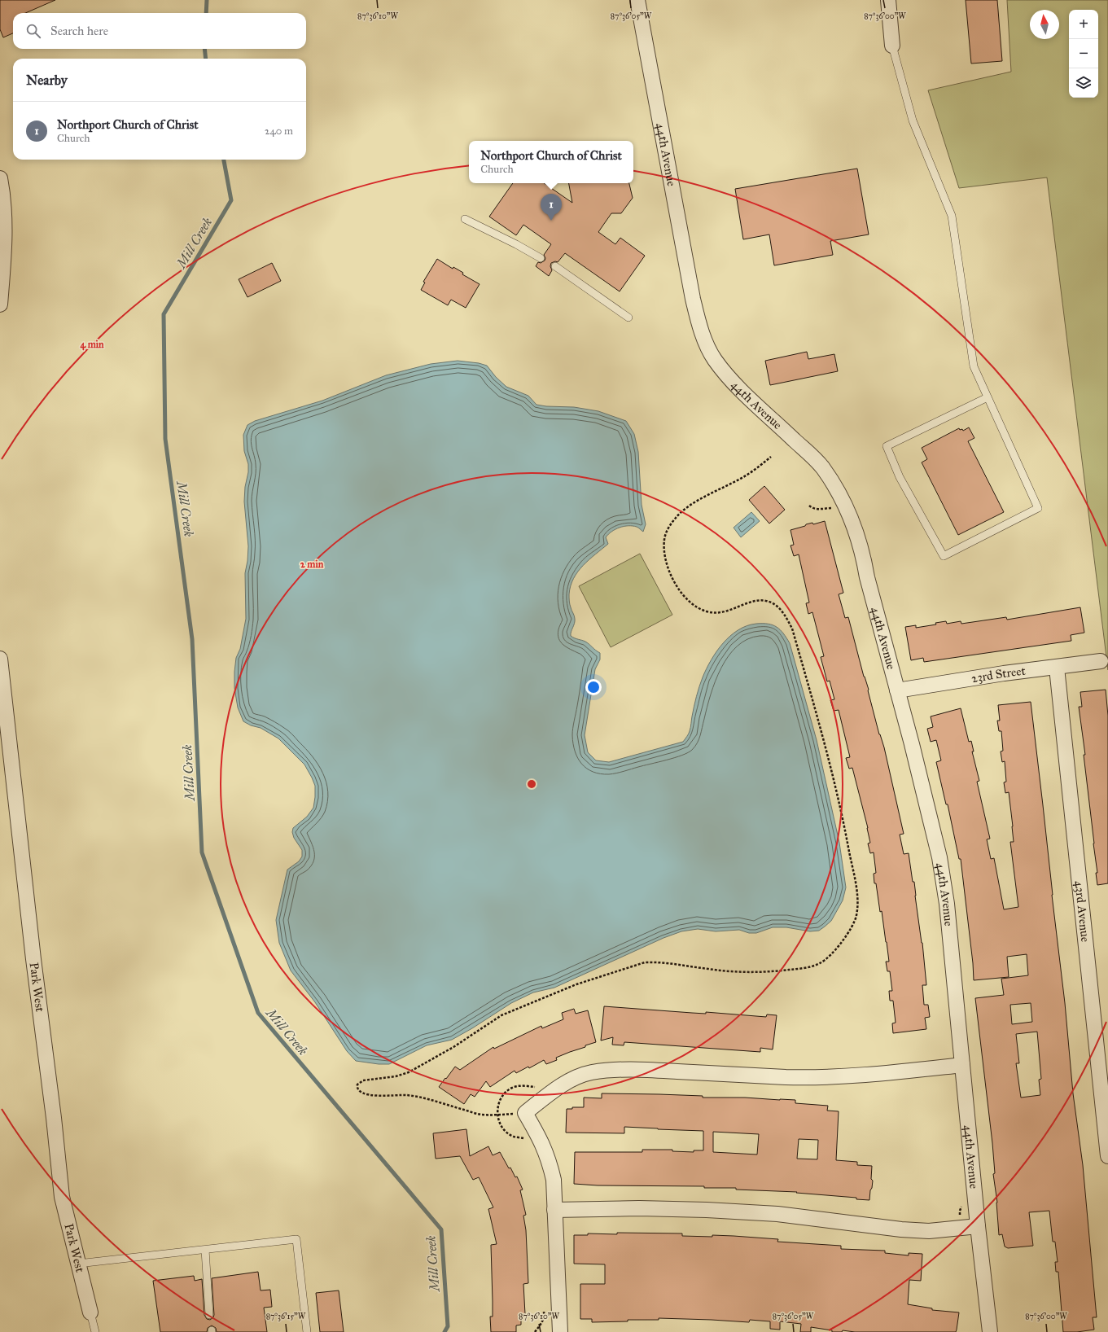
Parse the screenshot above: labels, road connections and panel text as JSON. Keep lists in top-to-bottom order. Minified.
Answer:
{"streets":{"street":["44th Avenue","23rd Street","43rd Avenue","Park West"]},"crossings":[["44th Avenue","23rd Street"],["23rd Street","43rd Avenue"]],"water":["Mill Creek"],"north":"top","page":{"map_buttons":["+","−"],"search":"Search here","heading":"Nearby","list":[{"mark":"1","name":"Northport Church of Christ","note":"Church","value":"240 m"}],"popup":["Northport Church of Christ","Church"],"pins":"1"},"coordinates":["87°36'10\"W","87°36'05\"W","87°36'00\"W","87°36'15\"W"],"rings":["4 min","2 min"]}
